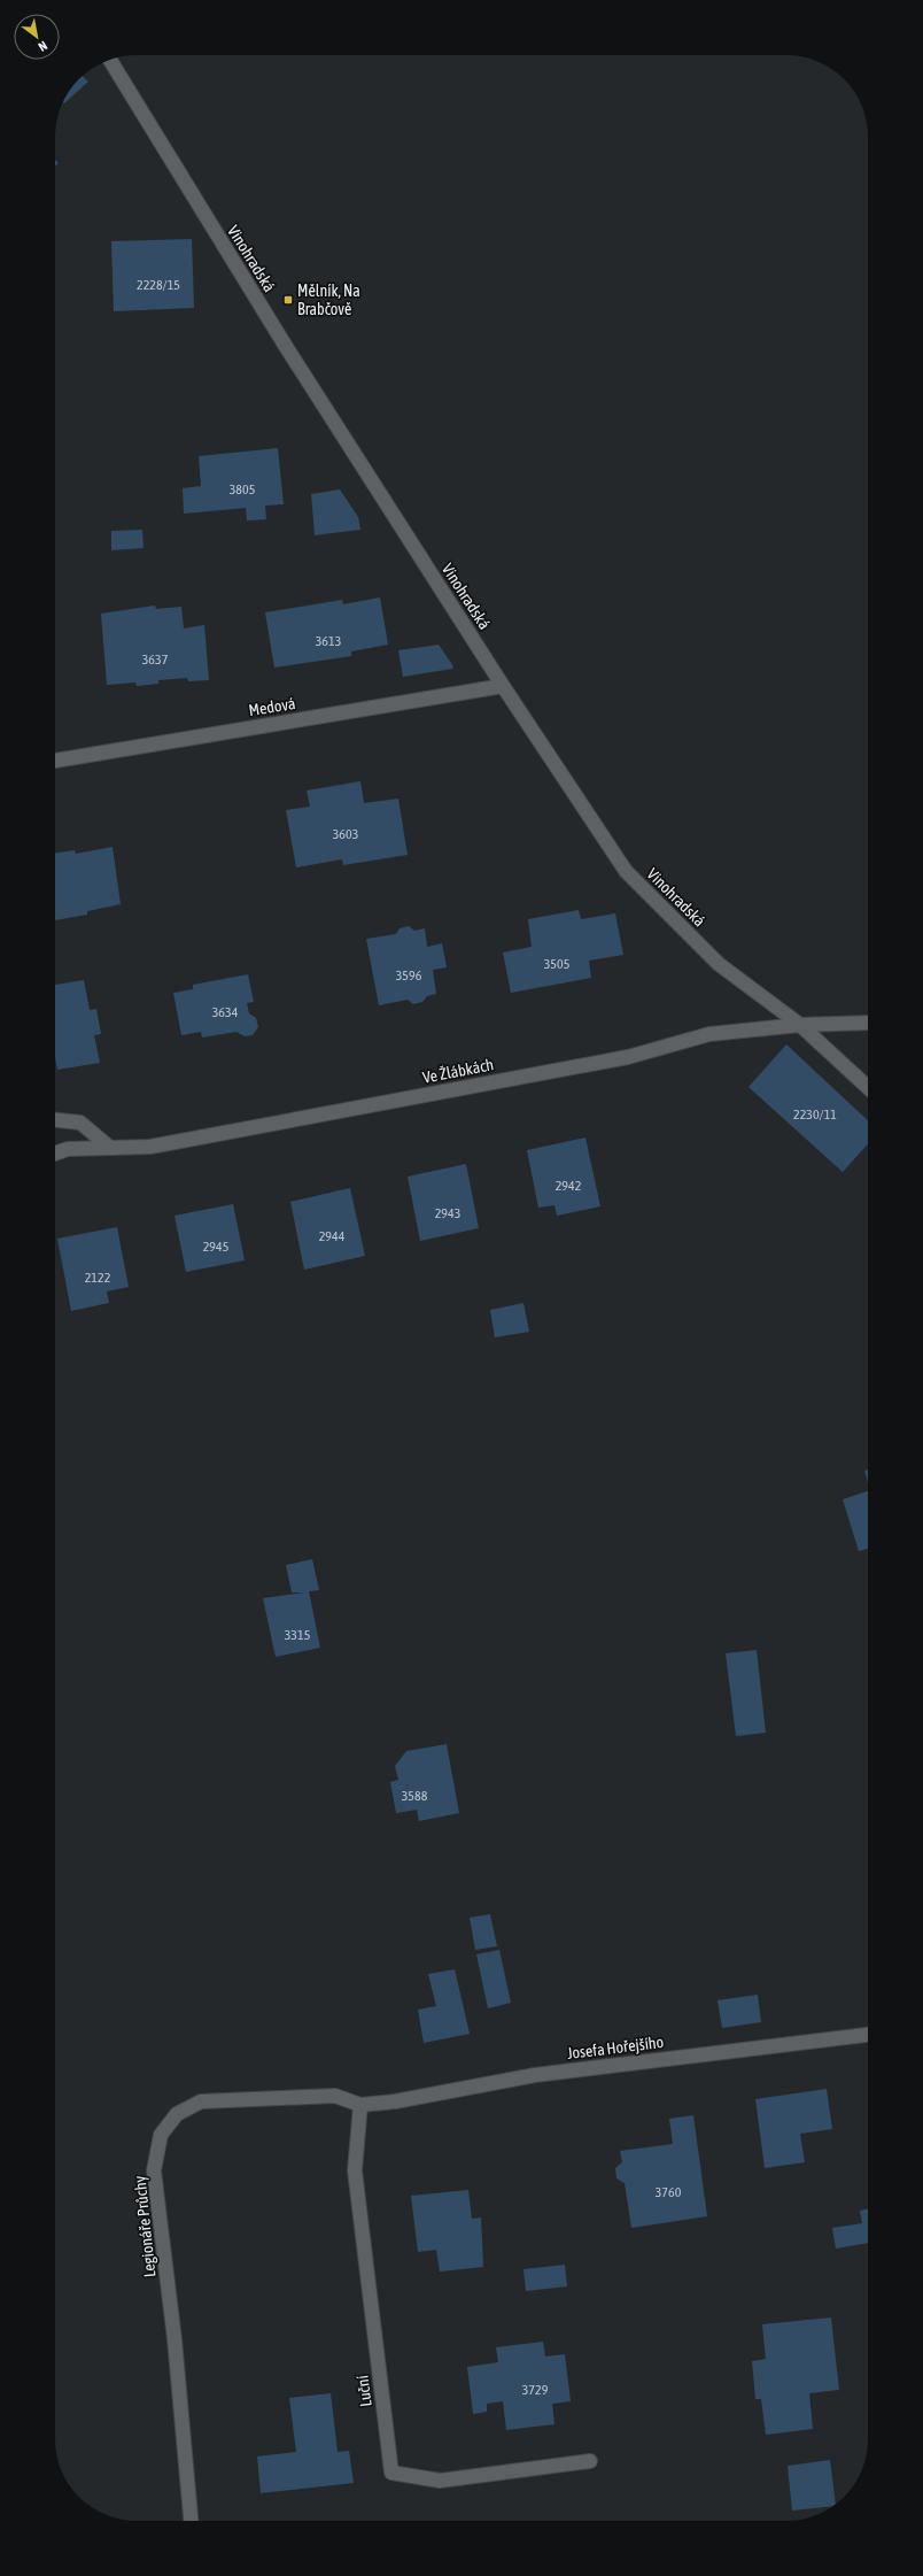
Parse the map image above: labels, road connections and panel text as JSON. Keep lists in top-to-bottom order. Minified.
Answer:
{"streets":{"street":["Vinohradská","Medová","Ve Žlábkách","Josefa Hořejšího","Legionáře Průchy","Luční"]},"crossings":[["Vinohradská","Medová"],["Vinohradská","Ve Žlábkách"],["Josefa Hořejšího","Legionáře Průchy"],["Josefa Hořejšího","Luční"],["Legionáře Průchy","Luční"]],"places":{"transit":["Mělník, Na Brabčově"]},"house_numbers":["2228/15","3805","3613","3637","3603","3505","3596","3634","2230/11","2942","2943","2944","2945","2122","3315","3588","3760","3729"],"north":"bottom right"}
